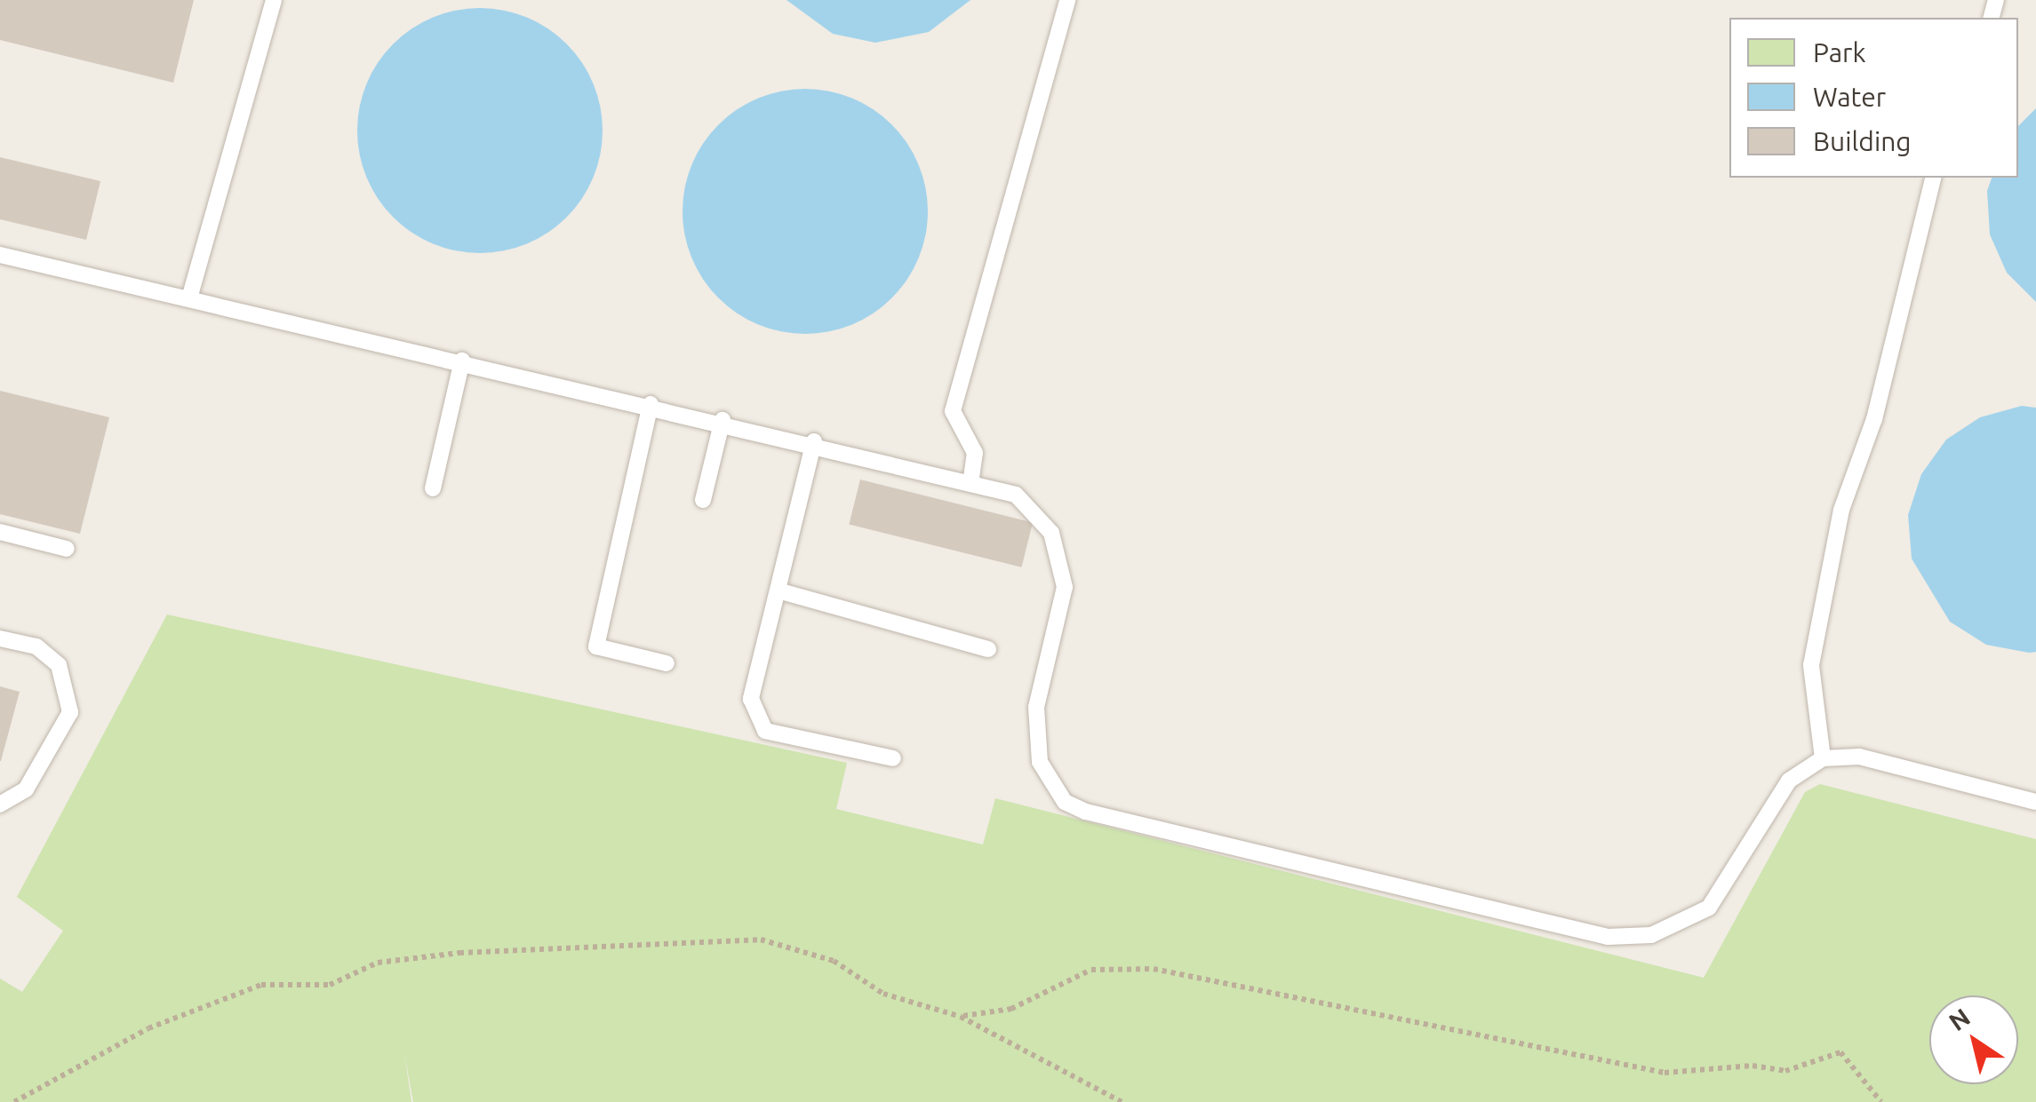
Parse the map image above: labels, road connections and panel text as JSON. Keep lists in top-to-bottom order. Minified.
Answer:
{"legend":["Park","Water","Building"],"north":"top left"}
